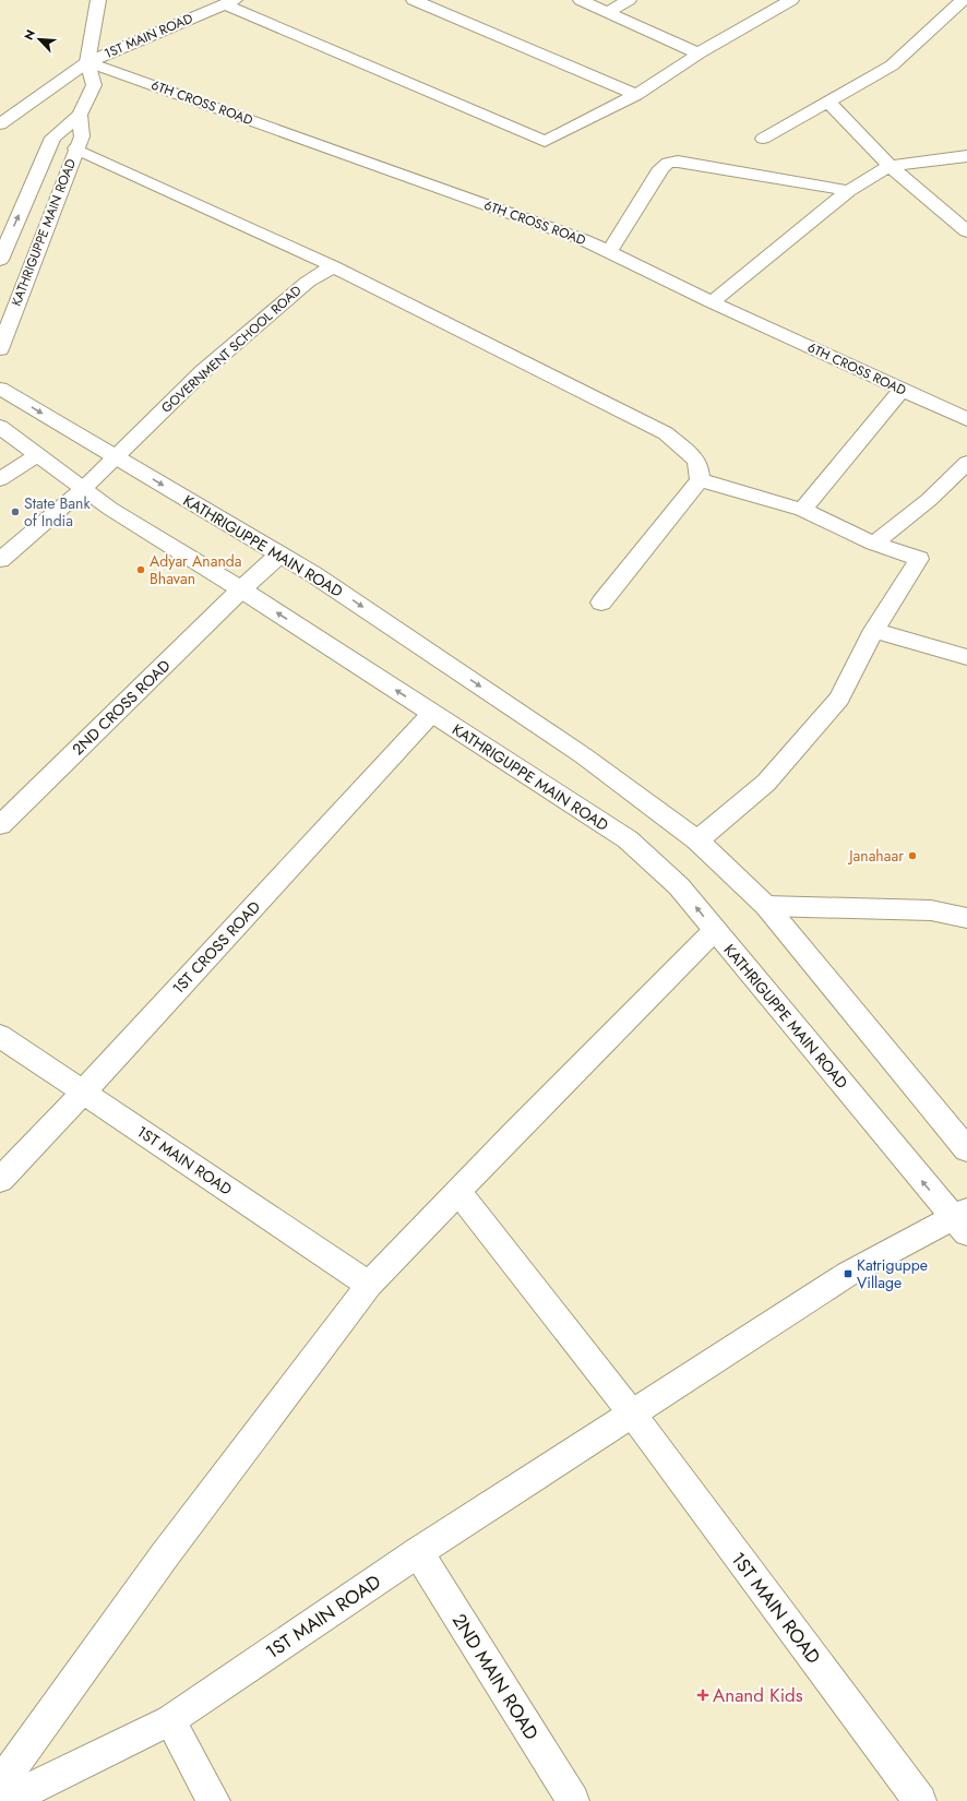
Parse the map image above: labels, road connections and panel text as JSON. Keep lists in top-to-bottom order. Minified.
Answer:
{"streets":{"street":["1ST MAIN ROAD","6TH CROSS ROAD","KATHRIGUPPE MAIN ROAD","GOVERNMENT SCHOOL ROAD","2ND CROSS ROAD","1ST CROSS ROAD","2ND MAIN ROAD"]},"crossings":[["1ST MAIN ROAD","6TH CROSS ROAD"],["1ST MAIN ROAD","KATHRIGUPPE MAIN ROAD"],["1ST MAIN ROAD","1ST CROSS ROAD"],["1ST MAIN ROAD","2ND MAIN ROAD"],["6TH CROSS ROAD","KATHRIGUPPE MAIN ROAD"],["KATHRIGUPPE MAIN ROAD","GOVERNMENT SCHOOL ROAD"],["KATHRIGUPPE MAIN ROAD","2ND CROSS ROAD"],["KATHRIGUPPE MAIN ROAD","1ST CROSS ROAD"]],"places":{"other":["State Bank of India","Adyar Ananda Bhavan","Janahaar"],"transit":["Katriguppe Village"],"health":["Anand Kids"]},"north":"top left"}
